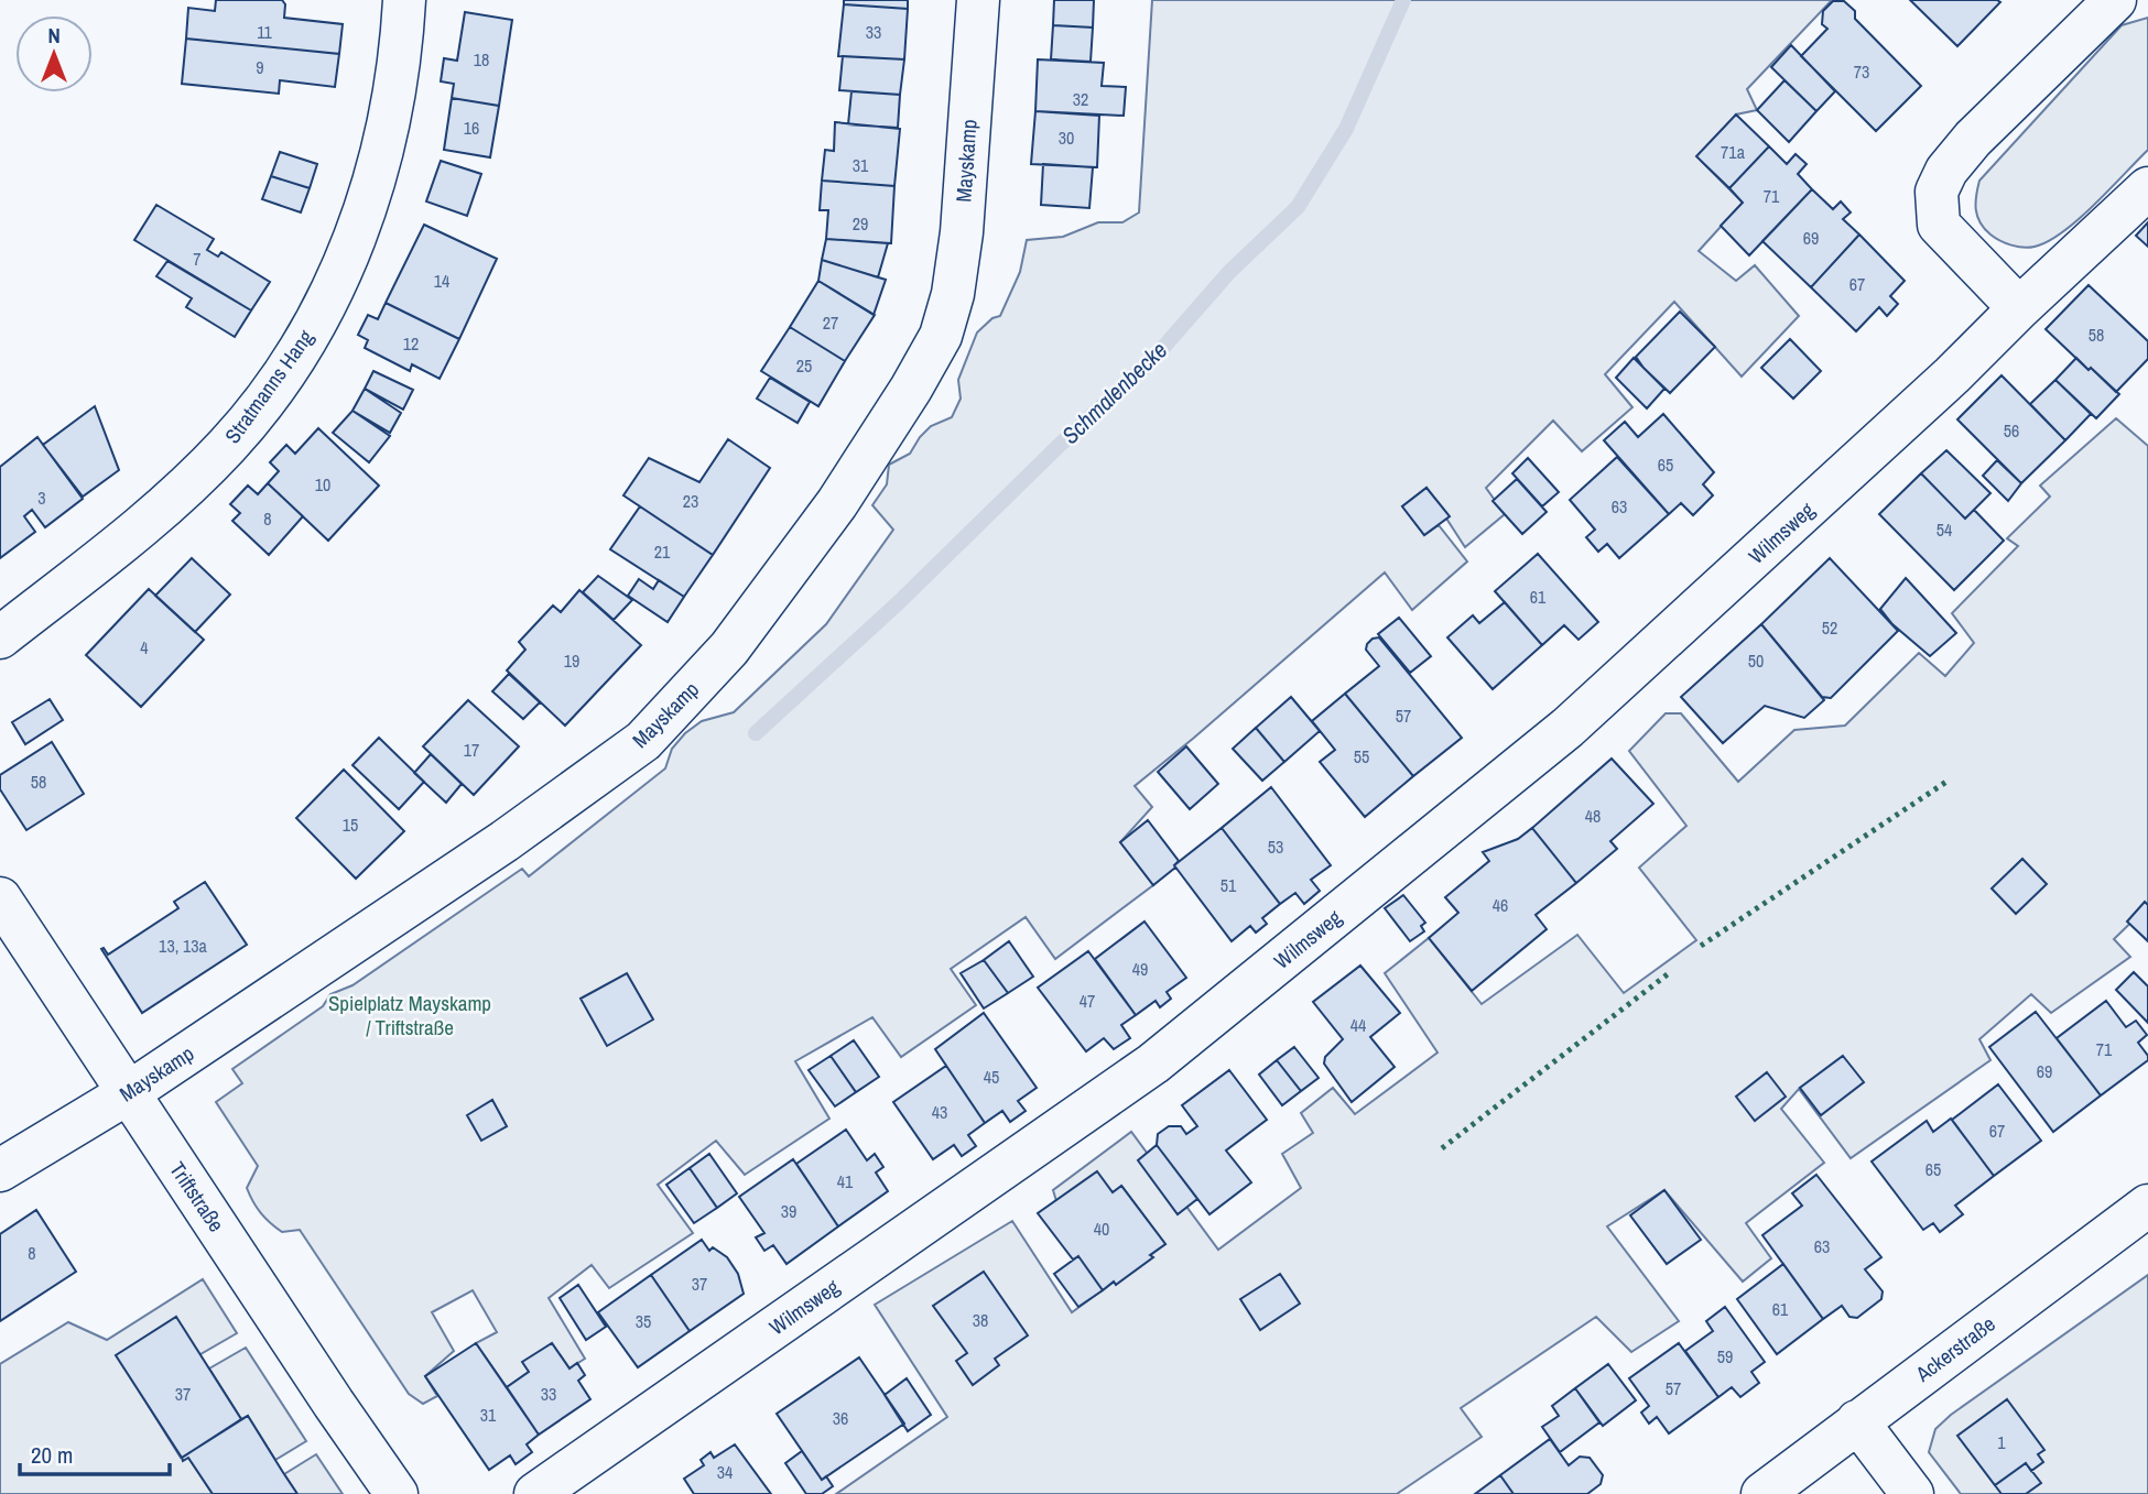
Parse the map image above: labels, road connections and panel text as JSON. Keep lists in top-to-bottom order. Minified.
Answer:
{"streets":{"street":["Mayskamp","Stratmanns Hang","Wilmsweg","Triftstraße","Ackerstraße"]},"crossings":[["Mayskamp","Triftstraße"]],"water":["Schmalenbecke"],"parks":["Spielplatz Mayskamp / Triftstraße"],"house_numbers":["11","33","18","9","73","32","16","30","71a","31","71","29","69","7","14","67","27","58","12","25","56","65","10","3","23","63","8","54","21","61","52","4","19","50","57","17","55","58","48","15","53","51","46","13, 13a","49","47","44","71","69","45","43","67","65","41","39","40","63","8","37","61","38","35","59","57","37","33","31","36","1","34"],"scale_bar":"20 m","north":"top"}
